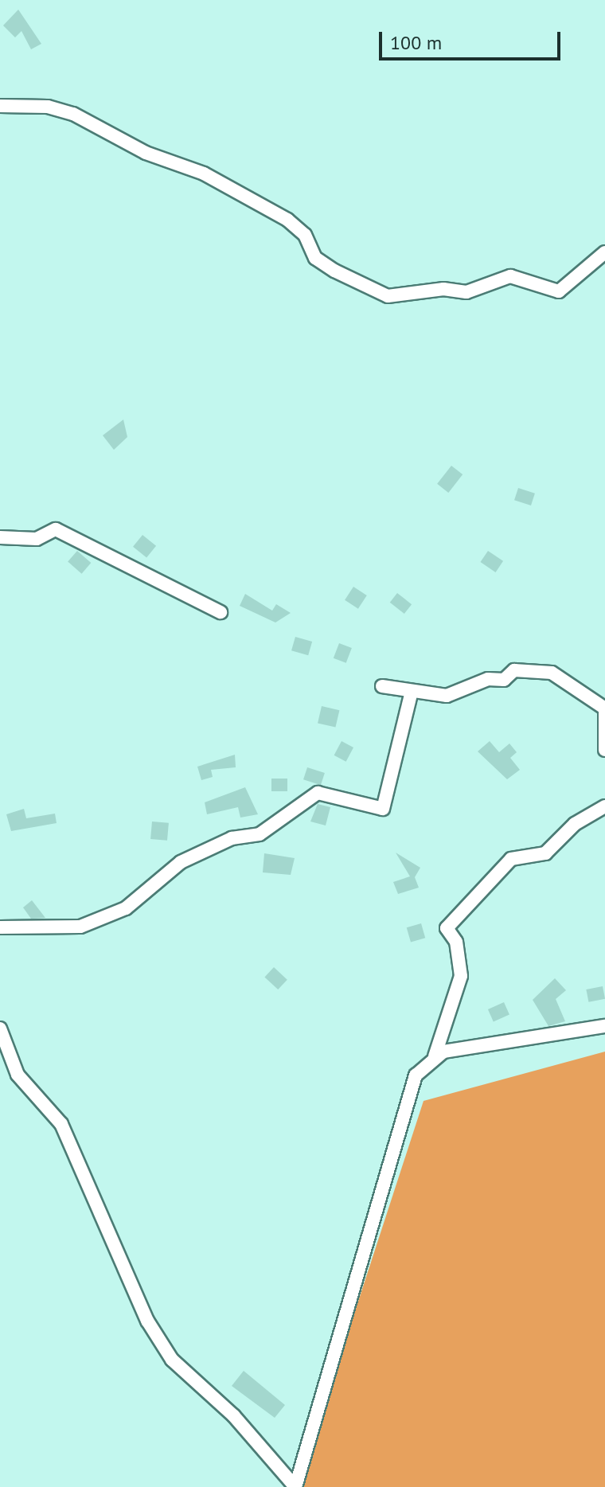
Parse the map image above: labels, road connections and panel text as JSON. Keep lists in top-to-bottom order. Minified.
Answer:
{"scale_bar":"100 m"}
